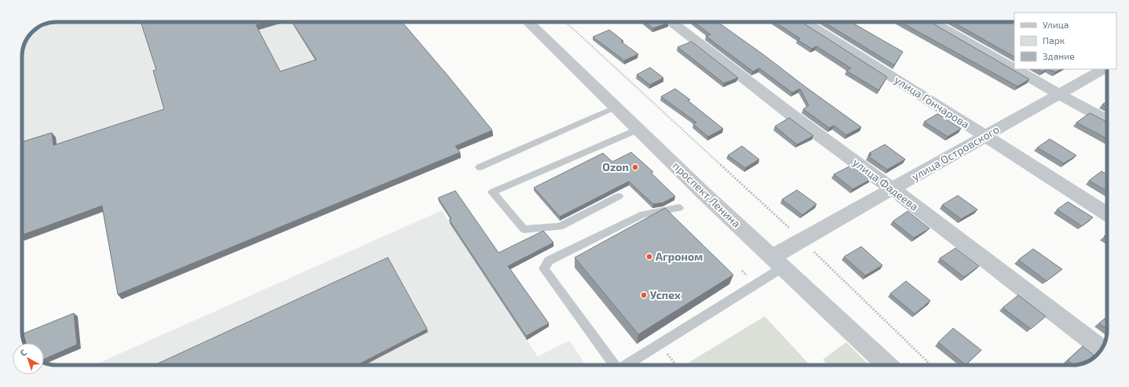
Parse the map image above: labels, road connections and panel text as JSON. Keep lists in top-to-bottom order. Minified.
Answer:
{"streets":{"street":["улица Гончарова","улица Островского","улица Фадеева","проспект Ленина"]},"crossings":[["улица Гончарова","улица Островского"],["улица Островского","улица Фадеева"],["улица Островского","проспект Ленина"]],"places":["Ozon","Агроном","Успех"],"legend":["Улица","Парк","Здание"],"north":"top left"}
